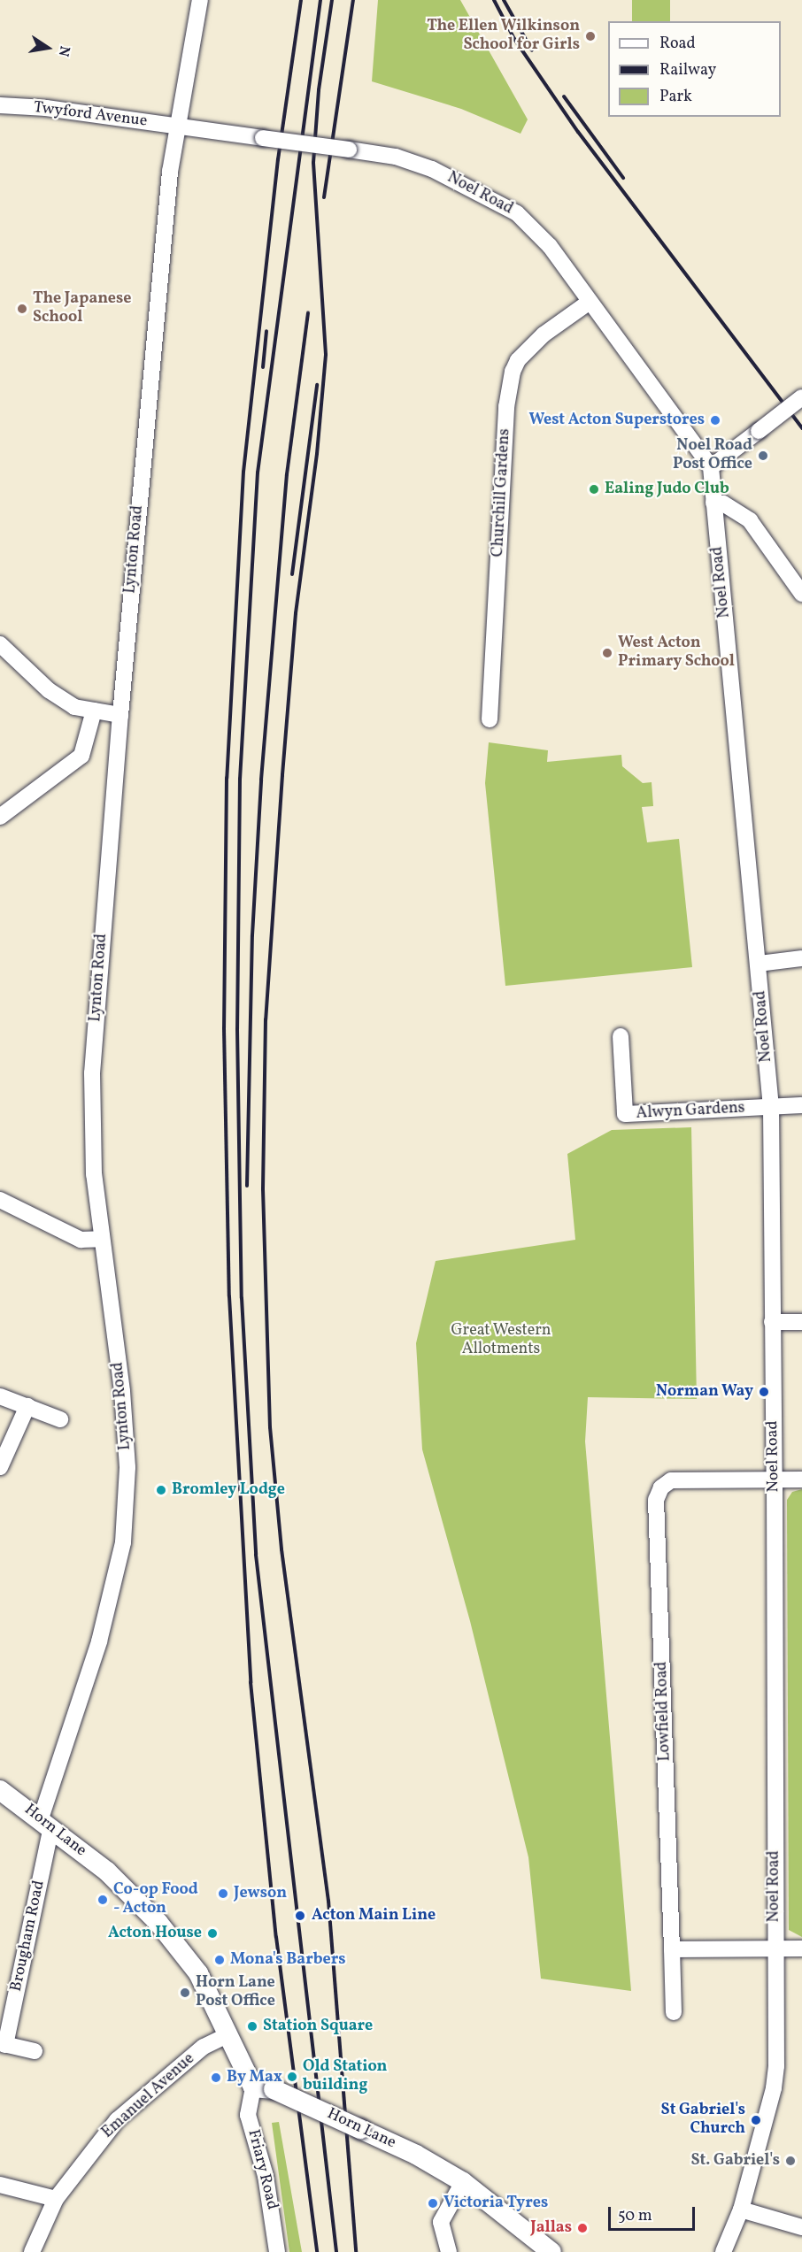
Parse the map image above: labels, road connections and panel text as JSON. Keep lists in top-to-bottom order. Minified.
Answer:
{"streets":{"main road":["Horn Lane"],"street":["Twyford Avenue","Noel Road","Churchill Gardens","Lynton Road","Alwyn Gardens","Lowfield Road","Brougham Road","Emanuel Avenue","Friary Road"]},"crossings":[["Twyford Avenue","Noel Road"],["Twyford Avenue","Lynton Road"],["Noel Road","Churchill Gardens"],["Noel Road","Lynton Road"],["Noel Road","Alwyn Gardens"],["Noel Road","Lowfield Road"],["Lynton Road","Horn Lane"],["Lynton Road","Brougham Road"],["Horn Lane","Brougham Road"],["Horn Lane","Emanuel Avenue"],["Horn Lane","Friary Road"]],"parks":["Great Western Allotments"],"places":["The Ellen Wilkinson School for Girls","The Japanese School","West Acton Superstores","Noel Road Post Office","Ealing Judo Club","West Acton Primary School","Norman Way","Bromley Lodge","Jewson","Co-op Food - Acton","Acton Main Line","Acton House","Mona's Barbers","Horn Lane Post Office","Station Square","Old Station building","By Max","St Gabriel's Church","St. Gabriel's","Victoria Tyres","Jallas"],"legend":["Road","Railway","Park"],"scale_bar":"50 m","north":"right"}
